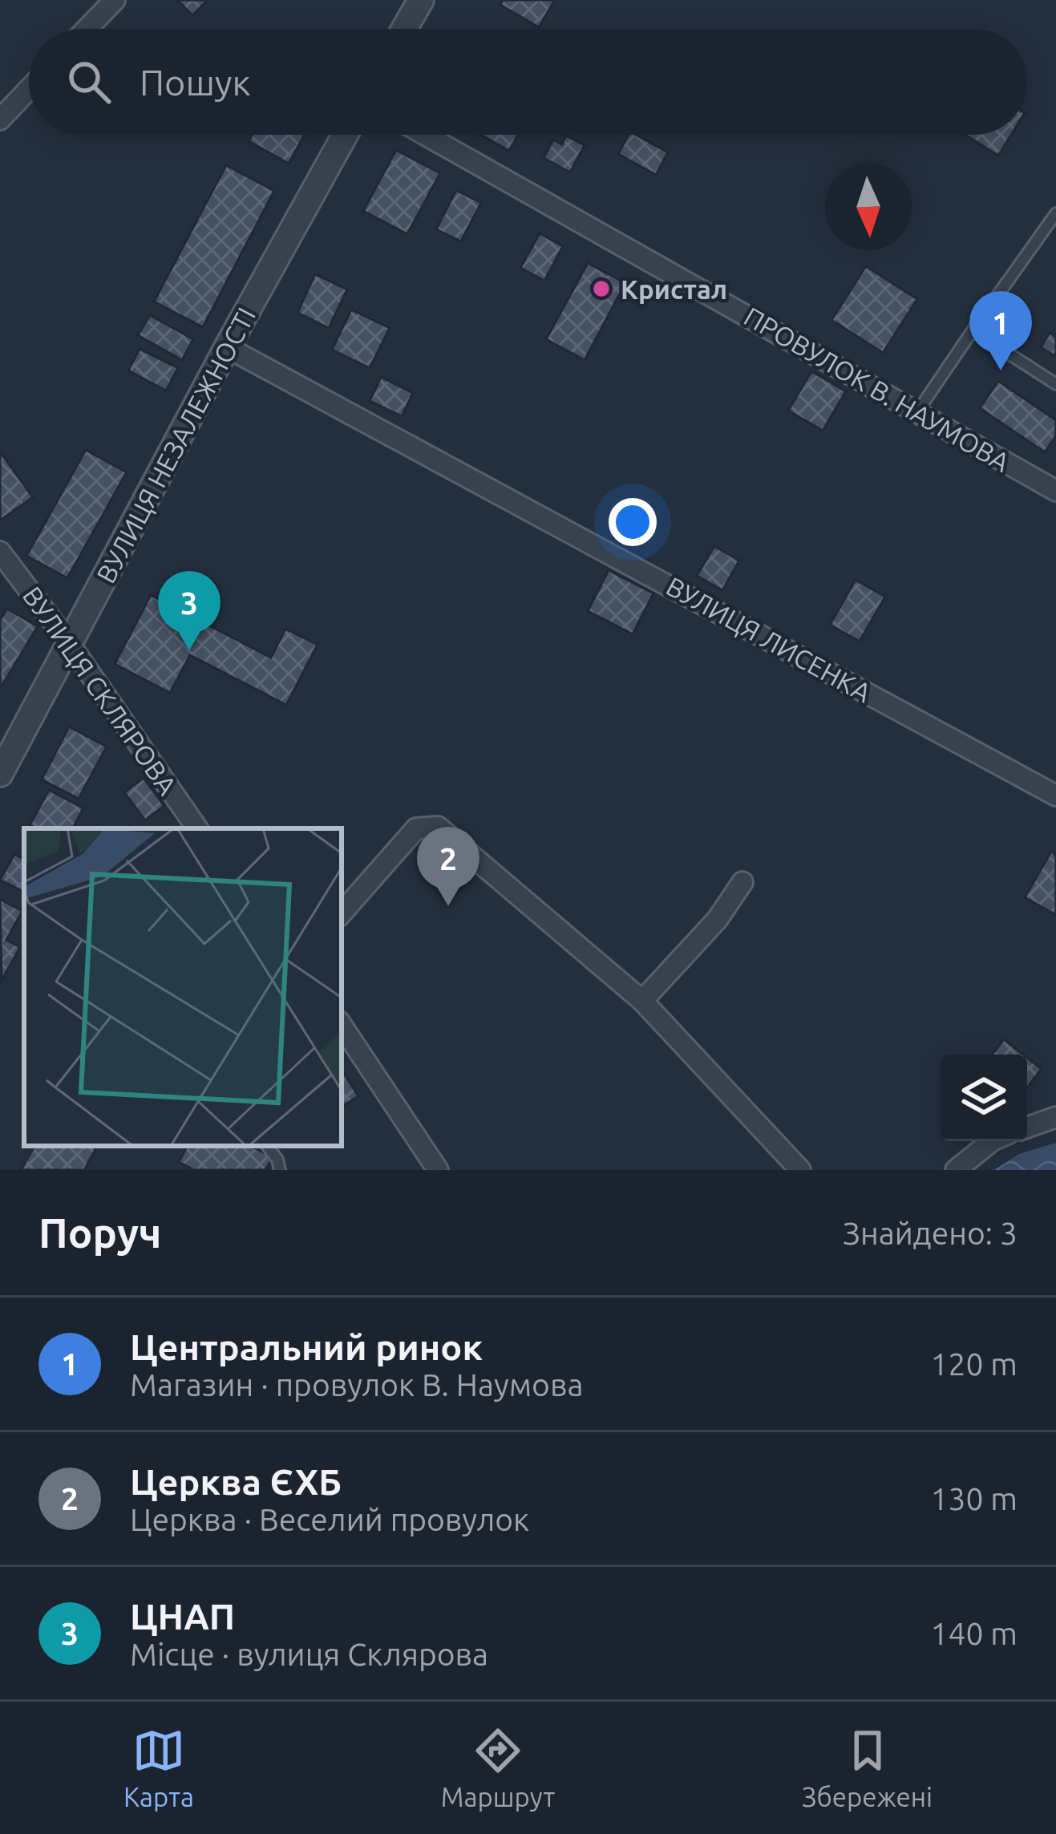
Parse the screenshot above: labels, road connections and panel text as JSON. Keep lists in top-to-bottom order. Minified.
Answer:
{"streets":{"street":["ПРОВУЛОК В. НАУМОВА","ВУЛИЦЯ НЕЗАЛЕЖНОСТІ","ВУЛИЦЯ ЛИСЕНКА","ВУЛИЦЯ СКЛЯРОВА"]},"crossings":[["ВУЛИЦЯ НЕЗАЛЕЖНОСТІ","ВУЛИЦЯ ЛИСЕНКА"],["ВУЛИЦЯ НЕЗАЛЕЖНОСТІ","ВУЛИЦЯ СКЛЯРОВА"]],"places":["Кристал"],"north":"bottom","page":{"search":"Пошук","pins":["1","3","2"],"heading":["Поруч","Знайдено: 3"],"list":[{"mark":"1","name":"Центральний ринок","note":"Магазин · провулок В. Наумова","value":"120 m"},{"mark":"2","name":"Церква ЄХБ","note":"Церква · Веселий провулок","value":"130 m"},{"mark":"3","name":"ЦНАП","note":"Місце · вулиця Склярова","value":"140 m"}],"nav":["Карта","Маршрут","Збережені"]}}
